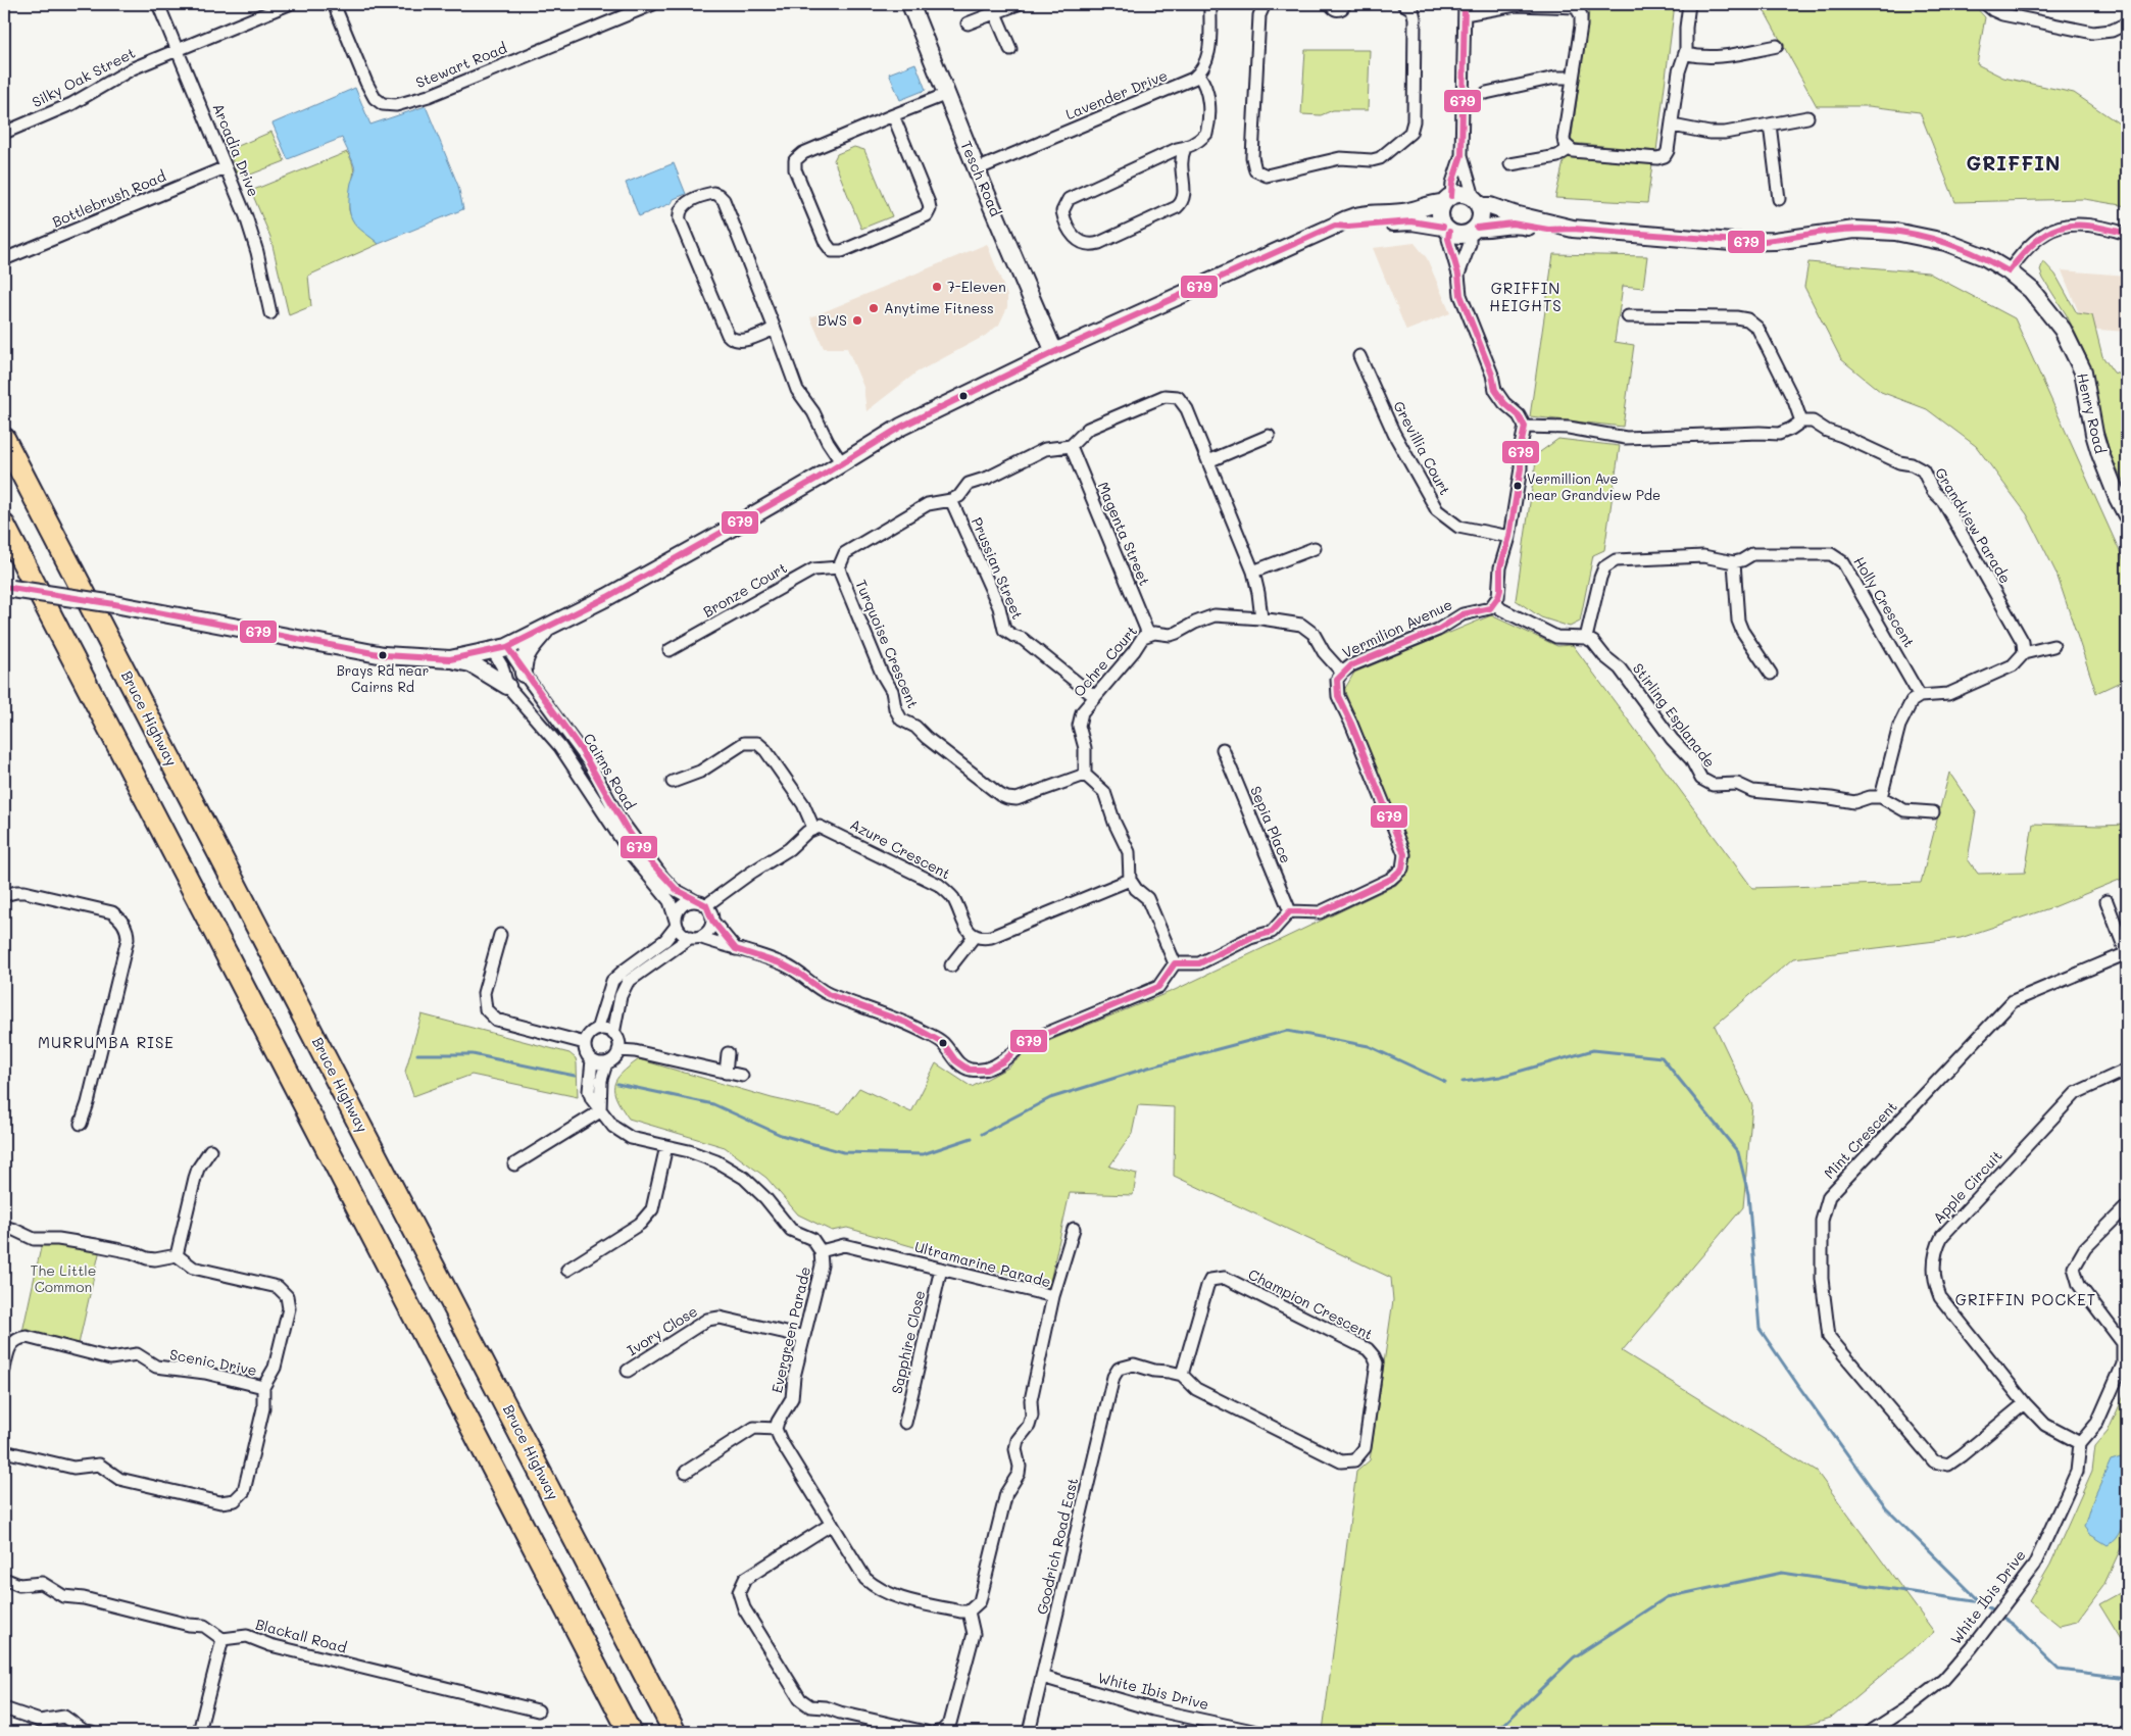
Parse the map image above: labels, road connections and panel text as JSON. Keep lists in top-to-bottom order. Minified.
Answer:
{"streets":{"highway":["Bruce Highway"],"main road":["Tesch Road","Henry Road"],"street":["Stewart Road","Silky Oak Street","Lavender Drive","Arcadia Drive","Bottlebrush Road","Grevillia Court","Grandview Parade","Magenta Street","Prussian Street","Bronze Court","Holly Crescent","Vermilion Avenue","Turquoise Crescent","Ochre Court","Stirling Esplanade","Cairns Road","Sepia Place","Azure Crescent","Mint Crescent","Apple Circuit","Ultramarine Parade","Champion Crescent","Evergreen Parade","Ivory Close","Sapphire Close","Scenic Drive","Goodrich Road East","White Ibis Drive","Blackall Road"]},"crossings":[["Silky Oak Street","Arcadia Drive"],["Lavender Drive","Tesch Road"],["Arcadia Drive","Bottlebrush Road"],["Magenta Street","Ochre Court"],["Prussian Street","Ochre Court"],["Bronze Court","Turquoise Crescent"],["Vermilion Avenue","Ochre Court"],["Vermilion Avenue","Sepia Place"],["Turquoise Crescent","Ochre Court"],["Mint Crescent","Apple Circuit"],["Apple Circuit","White Ibis Drive"],["Ultramarine Parade","Evergreen Parade"],["Ultramarine Parade","Sapphire Close"],["Champion Crescent","Goodrich Road East"],["Evergreen Parade","Ivory Close"],["Goodrich Road East","White Ibis Drive"]],"districts":["GRIFFIN","GRIFFIN HEIGHTS","MURRUMBA RISE","GRIFFIN POCKET"],"parks":["The Little Common"],"places":["7-Eleven","Anytime Fitness","BWS","Vermillion Ave near Grandview Pde","Brays Rd near Cairns Rd"],"lines":["transit line 679"]}
